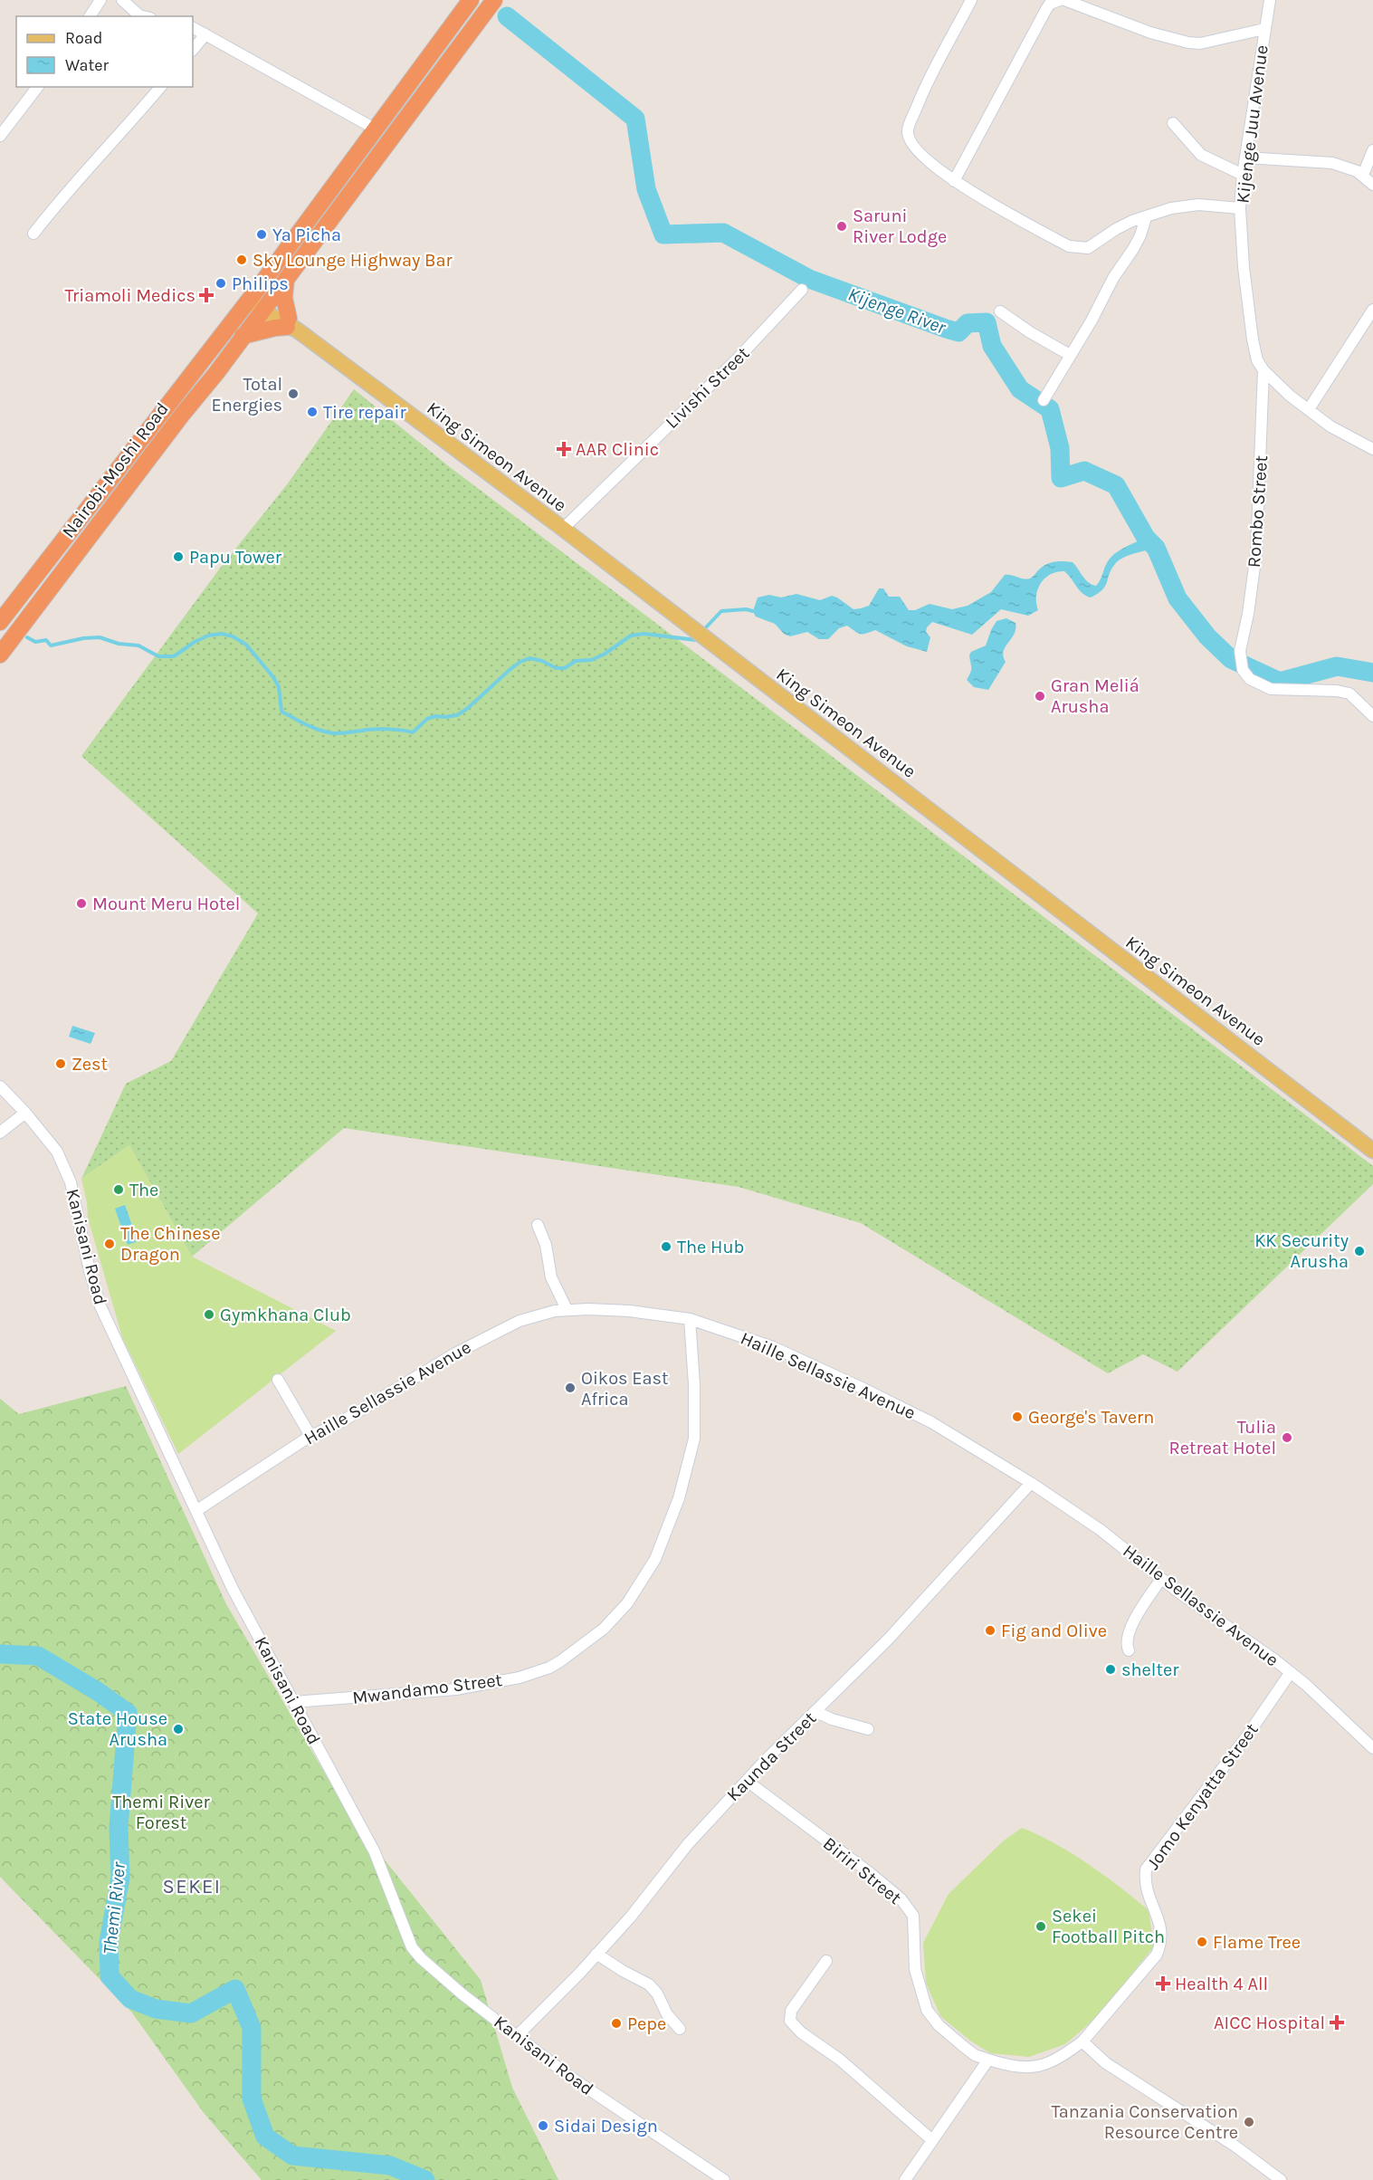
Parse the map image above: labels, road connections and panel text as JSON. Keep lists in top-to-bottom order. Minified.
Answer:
{"streets":{"highway":["Nairobi-Moshi Road"],"main road":["King Simeon Avenue"],"street":["Kijenge Juu Avenue","Livishi Street","Rombo Street","Kanisani Road","Haille Sellassie Avenue","Mwandamo Street","Kaunda Street","Jomo Kenyatta Street","Biriri Street"]},"crossings":[["Kijenge Juu Avenue","Rombo Street"],["Livishi Street","King Simeon Avenue"],["King Simeon Avenue","Nairobi-Moshi Road"],["Kanisani Road","Haille Sellassie Avenue"],["Kanisani Road","Mwandamo Street"],["Kanisani Road","Kaunda Street"],["Haille Sellassie Avenue","Mwandamo Street"],["Haille Sellassie Avenue","Kaunda Street"],["Haille Sellassie Avenue","Jomo Kenyatta Street"],["Kaunda Street","Biriri Street"],["Jomo Kenyatta Street","Biriri Street"]],"districts":["SEKEI"],"water":["Kijenge River","Themi River"],"parks":["Themi River Forest"],"places":{"other":["Saruni River Lodge","Ya Picha","Sky Lounge Highway Bar","Philips","Total Energies","Tire repair","Papu Tower","Gran Meliá Arusha","Mount Meru Hotel","Zest","The","The Chinese Dragon","The Hub","KK Security Arusha","Gymkhana Club","Oikos East Africa","George's Tavern","Tulia Retreat Hotel","Fig and Olive","shelter","State House Arusha","Sekei Football Pitch","Flame Tree","Pepe","Tanzania Conservation Resource Centre","Sidai Design"],"health":["Triamoli Medics","AAR Clinic","Health 4 All","AICC Hospital"]},"legend":["Road","Water"]}
